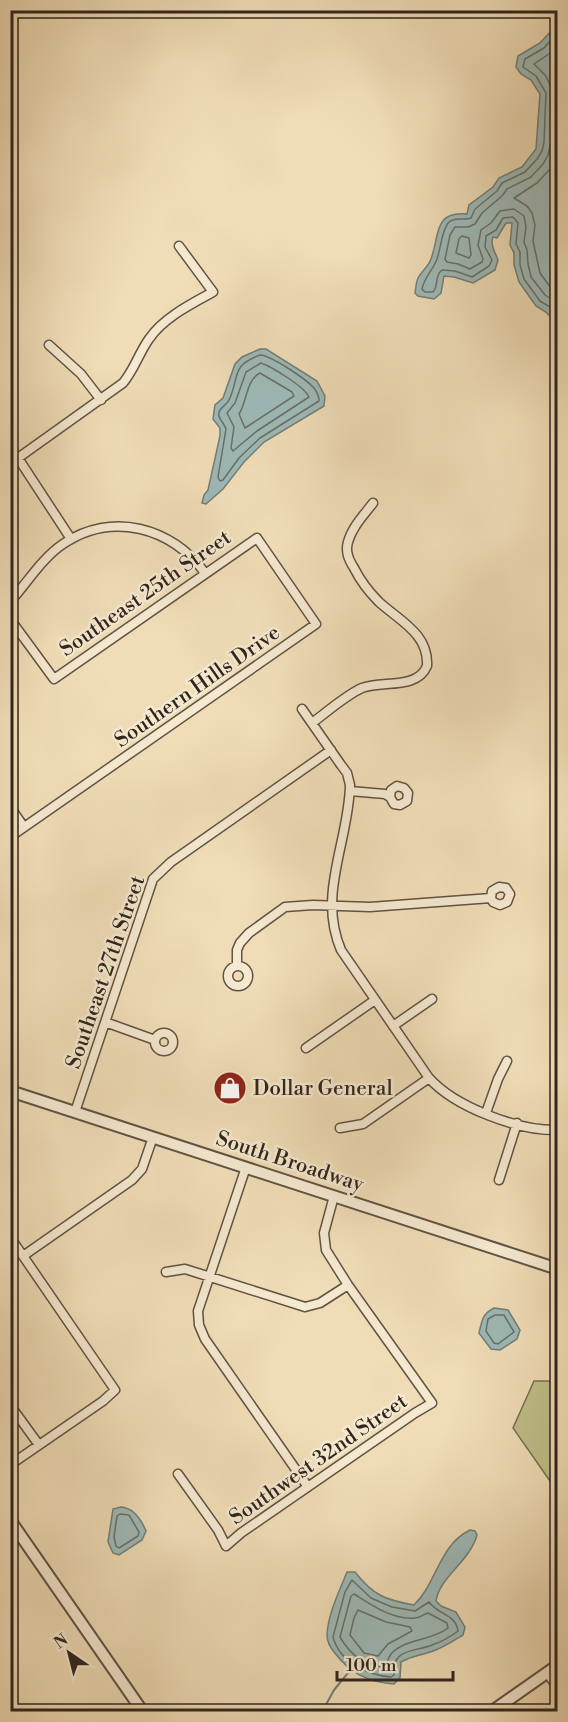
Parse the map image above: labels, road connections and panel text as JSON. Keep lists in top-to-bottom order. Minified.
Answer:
{"streets":{"street":["Southeast 25th Street","Southern Hills Drive","Southeast 27th Street","South Broadway","Southwest 32nd Street"]},"crossings":[["Southeast 25th Street","Southern Hills Drive"],["Southeast 27th Street","South Broadway"]],"places":{"shop":["Dollar General"]},"scale_bar":"100 m","north":"top left"}
